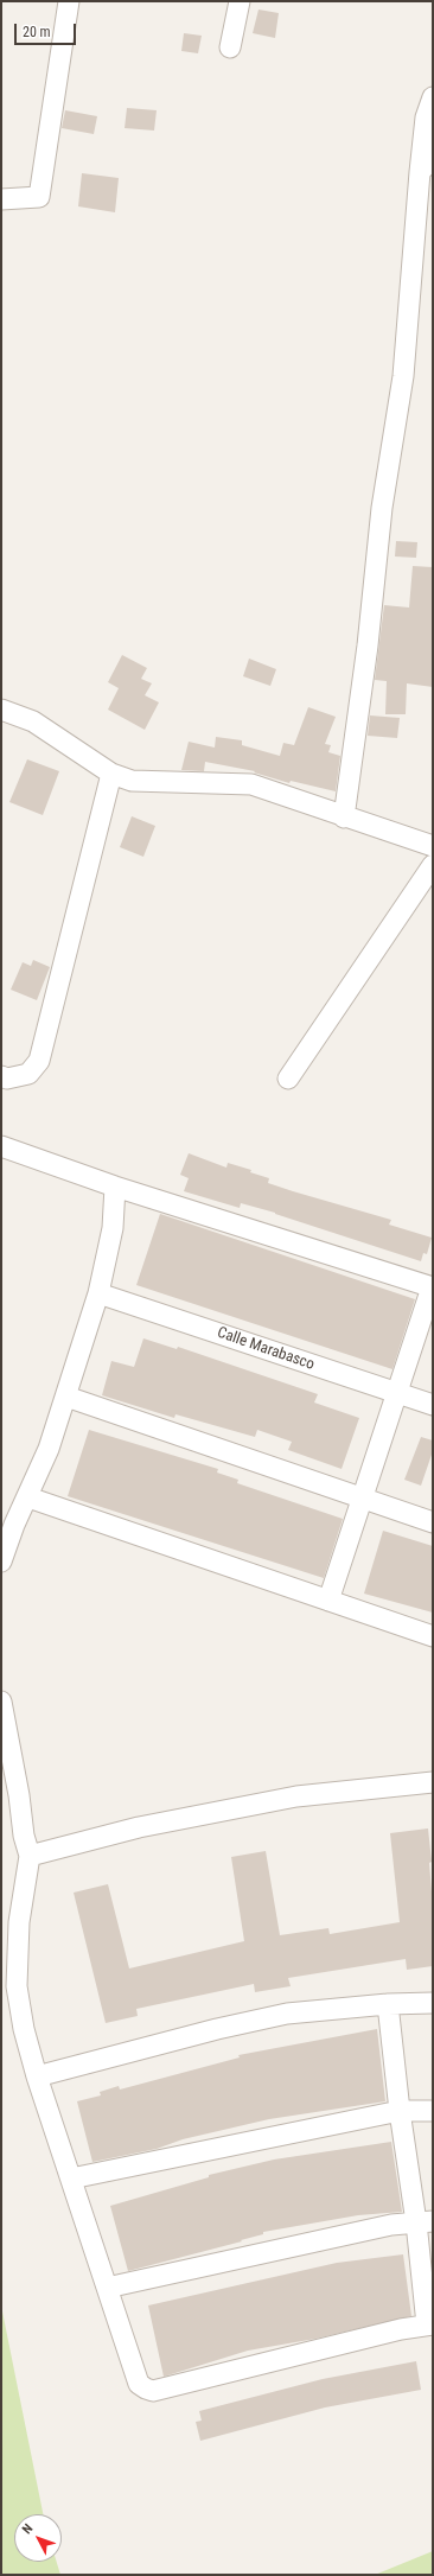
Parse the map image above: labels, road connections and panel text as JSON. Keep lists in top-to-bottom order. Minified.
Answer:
{"streets":{"street":["Calle Marabasco"]},"scale_bar":"20 m","north":"top left"}
